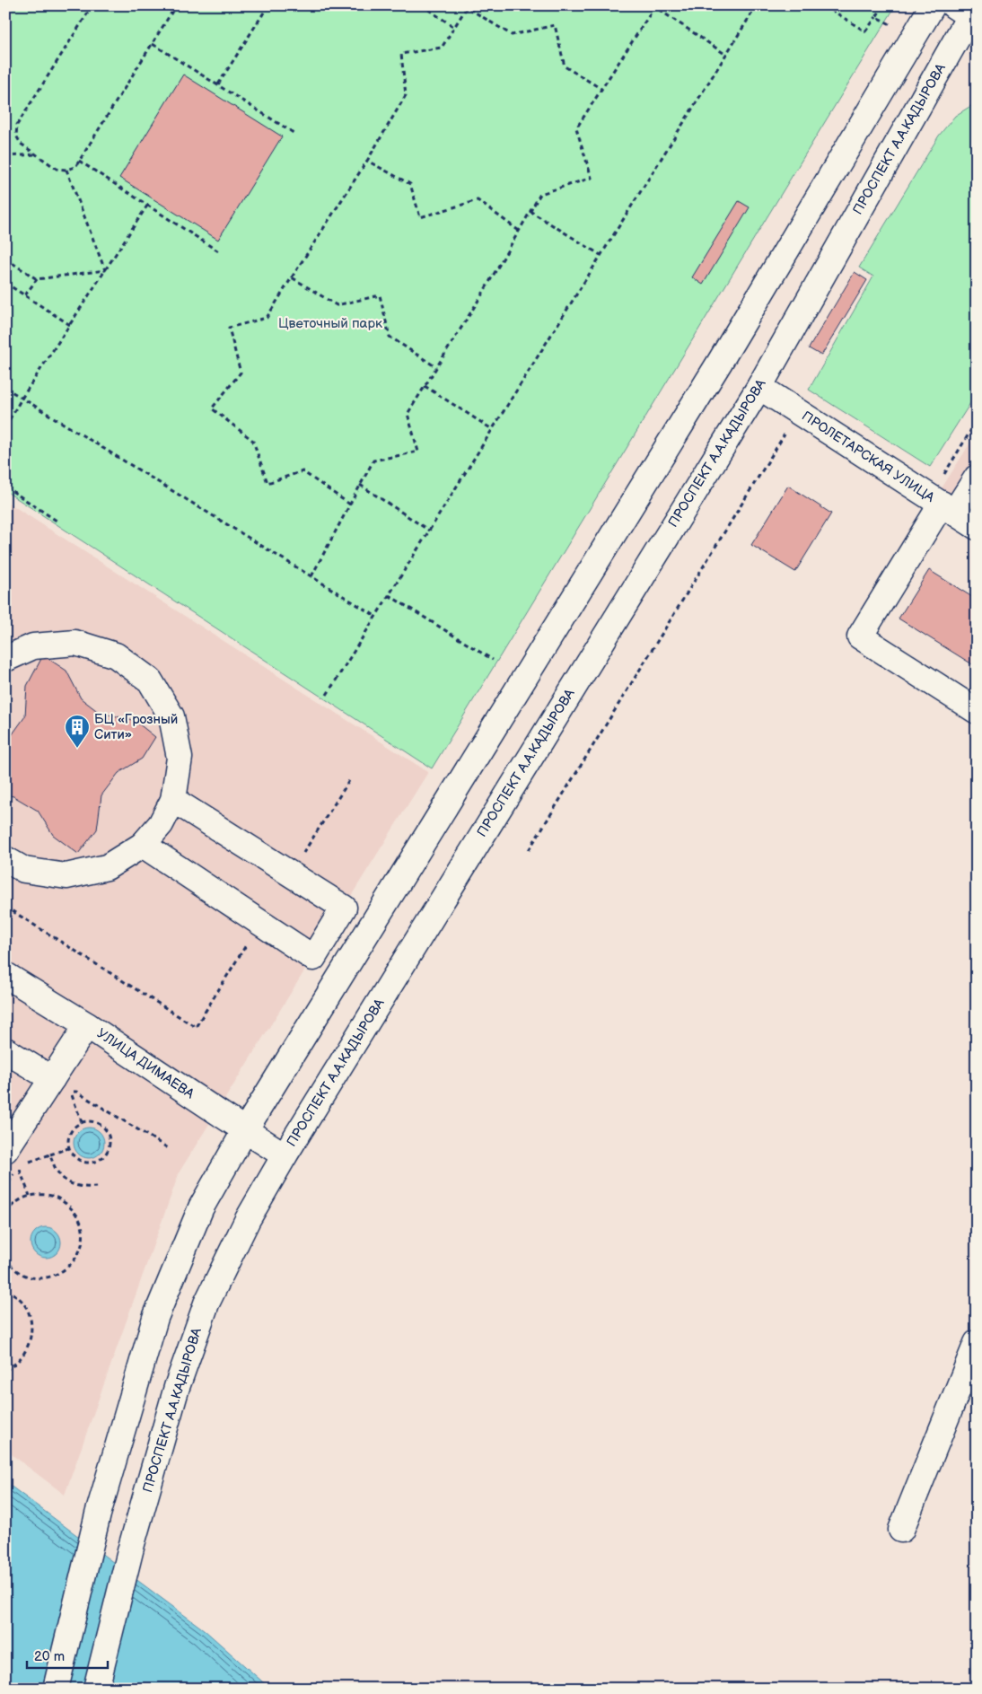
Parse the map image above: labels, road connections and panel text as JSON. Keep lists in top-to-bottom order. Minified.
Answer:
{"streets":{"main road":["ПРОСПЕКТ А.А.КАДЫРОВА","ПРОЛЕТАРСКАЯ УЛИЦА","УЛИЦА ДИМАЕВА"]},"crossings":[["ПРОСПЕКТ А.А.КАДЫРОВА","ПРОЛЕТАРСКАЯ УЛИЦА"],["ПРОСПЕКТ А.А.КАДЫРОВА","УЛИЦА ДИМАЕВА"]],"parks":["Цветочный парк"],"places":{"building":["БЦ «Грозный Сити»"]},"scale_bar":"20 m"}
